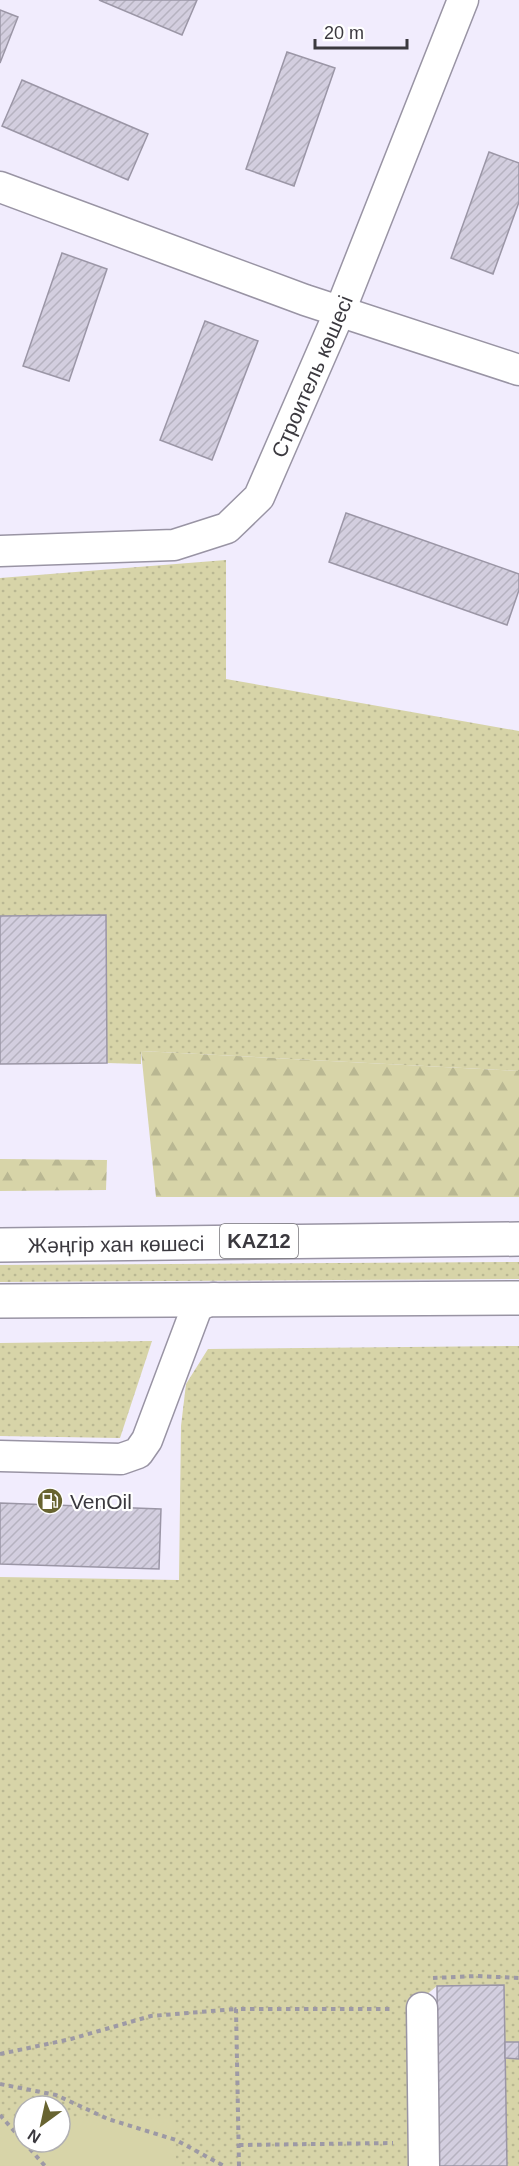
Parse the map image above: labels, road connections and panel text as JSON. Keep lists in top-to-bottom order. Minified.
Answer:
{"streets":{"main road":["KAZ12","Жәңгір хан көшесі"],"street":["Строитель көшесі"]},"places":{"fuel station":["VenOil"]},"scale_bar":"20 m","north":"bottom left"}
